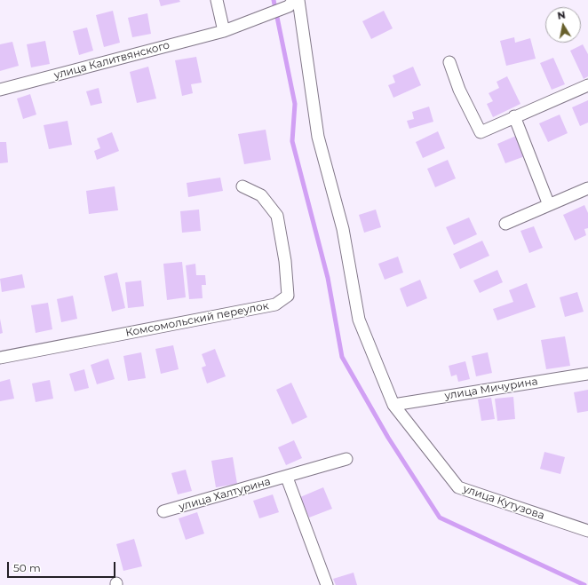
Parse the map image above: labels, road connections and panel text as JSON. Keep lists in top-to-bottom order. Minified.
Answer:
{"streets":{"street":["улица Калитвянского","Комсомольский переулок","улица Мичурина","улица Халтурина","улица Кутузова"]},"crossings":[["улица Мичурина","улица Кутузова"]],"scale_bar":"50 m","north":"top"}
